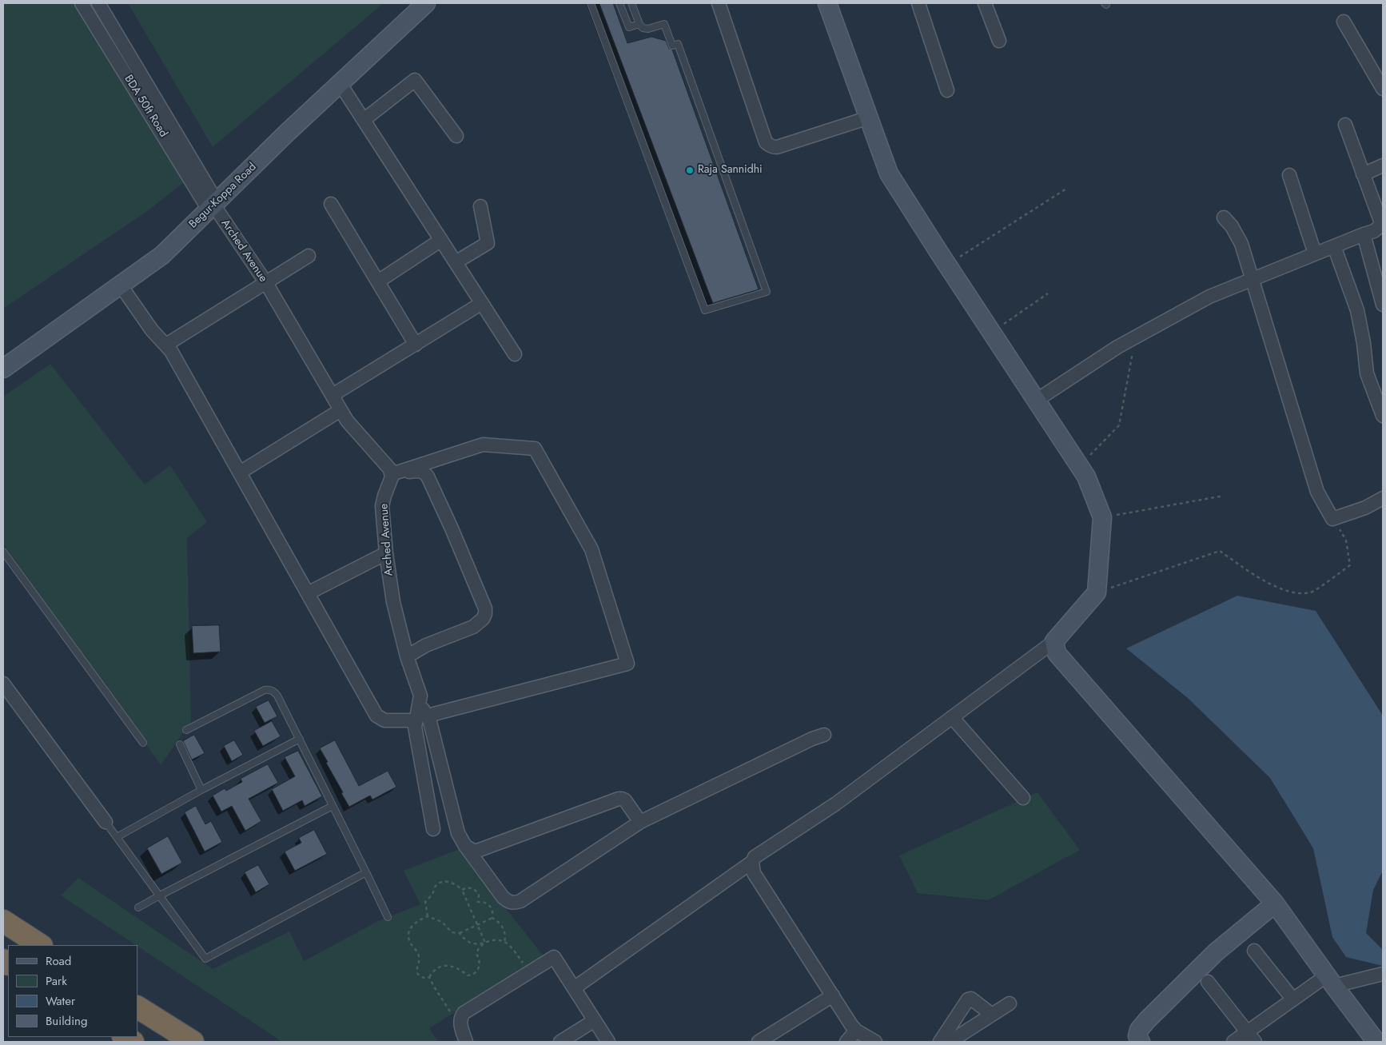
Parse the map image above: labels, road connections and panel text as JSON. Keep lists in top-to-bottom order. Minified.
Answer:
{"streets":{"street":["BDA 50ft Road","Begur-Koppa Road","Arched Avenue"]},"crossings":[["BDA 50ft Road","Begur-Koppa Road"],["BDA 50ft Road","Arched Avenue"],["Begur-Koppa Road","Arched Avenue"]],"places":["Raja Sannidhi"],"legend":["Road","Park","Water","Building"]}
